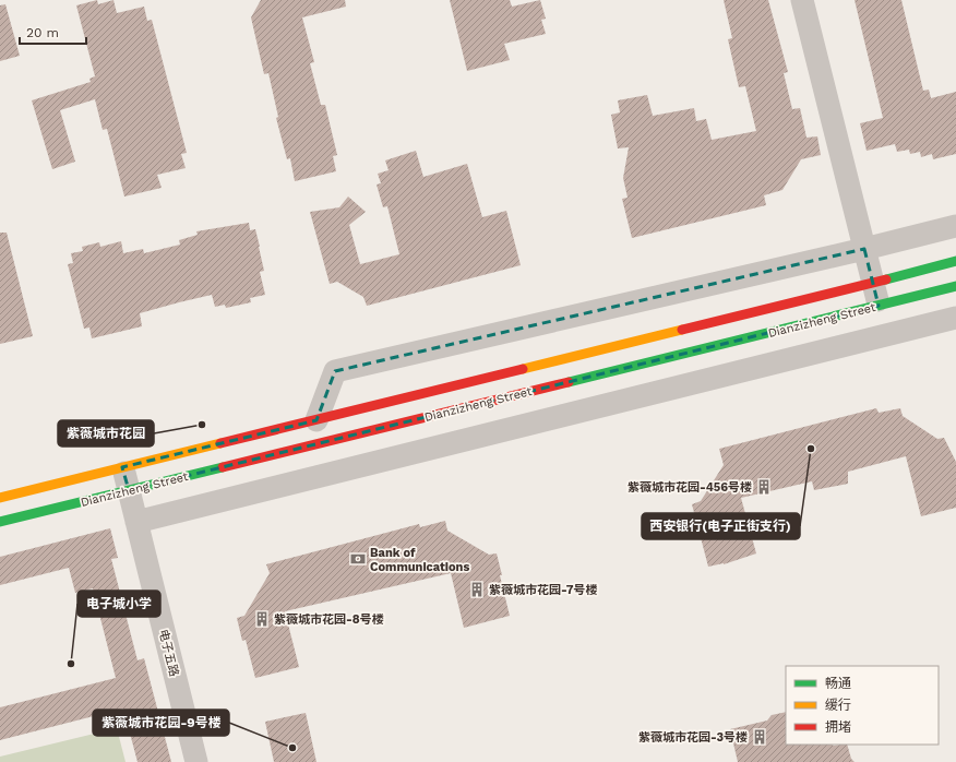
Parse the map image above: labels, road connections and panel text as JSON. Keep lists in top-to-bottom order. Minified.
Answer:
{"streets":{"main road":["Dianzizheng Street"],"street":["电子五路"]},"crossings":[["Dianzizheng Street","电子五路"]],"places":{"other":["紫薇城市花园","西安银行(电子正街支行)","电子城小学","紫薇城市花园-9号楼"],"building":["紫薇城市花园-456号楼","紫薇城市花园-7号楼","紫薇城市花园-8号楼","紫薇城市花园-3号楼"],"bank":["Bank of Communications"]},"legend":["畅通","缓行","拥堵"],"scale_bar":"20 m"}
